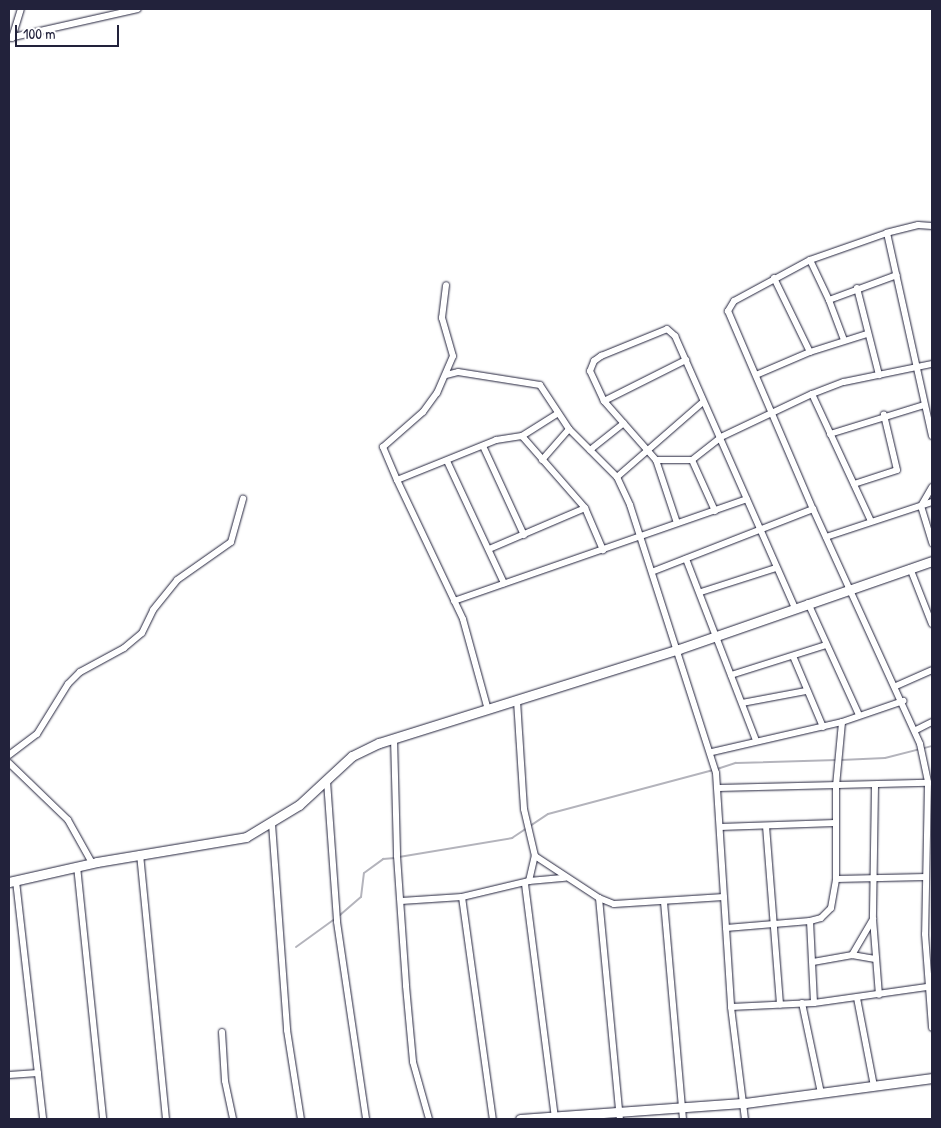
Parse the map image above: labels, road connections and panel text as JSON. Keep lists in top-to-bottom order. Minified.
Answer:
{"scale_bar":"100 m"}
